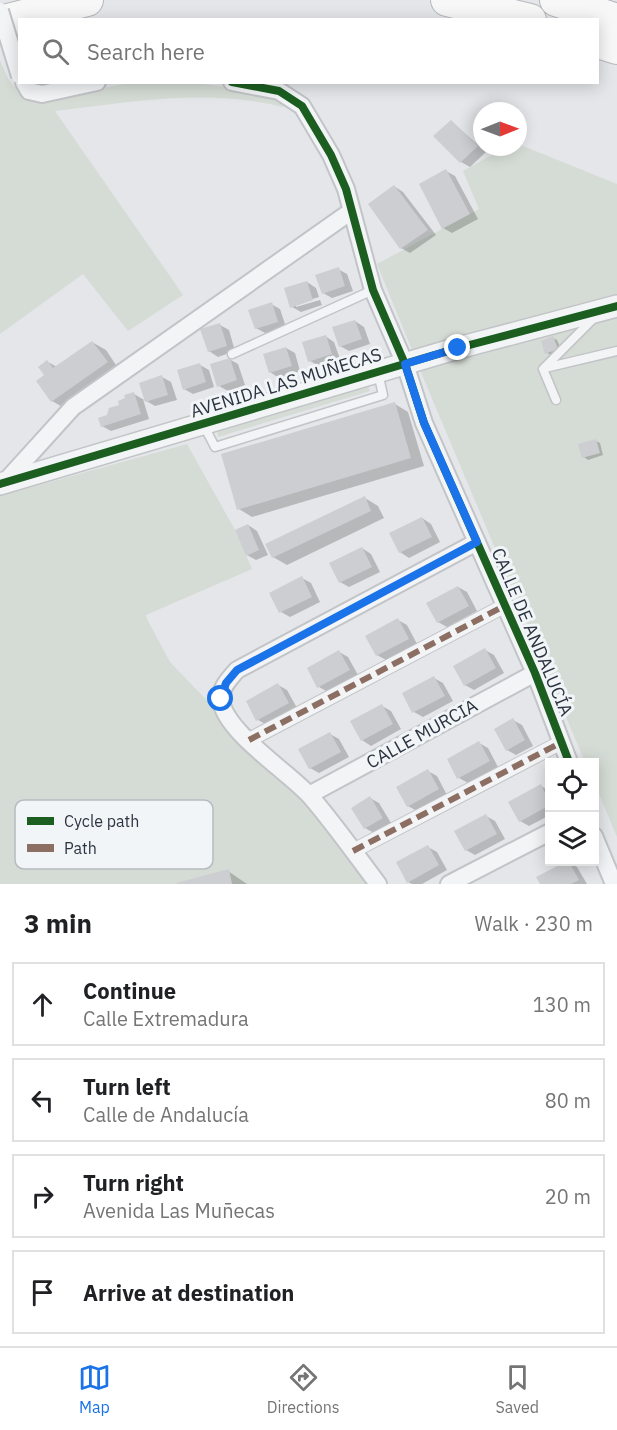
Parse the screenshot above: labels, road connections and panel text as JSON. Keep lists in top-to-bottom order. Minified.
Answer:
{"streets":{"street":["AVENIDA LAS MUÑECAS","CALLE DE ANDALUCÍA","CALLE MURCIA"]},"crossings":[["AVENIDA LAS MUÑECAS","CALLE DE ANDALUCÍA"],["CALLE DE ANDALUCÍA","CALLE MURCIA"]],"legend":["Cycle path","Path"],"north":"right","page":{"search":"Search here","heading":["3 min","Walk · 230 m"],"list":[["Continue","Calle Extremadura","130 m"],["Turn left","Calle de Andalucía","80 m"],["Turn right","Avenida Las Muñecas","20 m"],"Arrive at destination"],"nav":["Map","Directions","Saved"]}}
